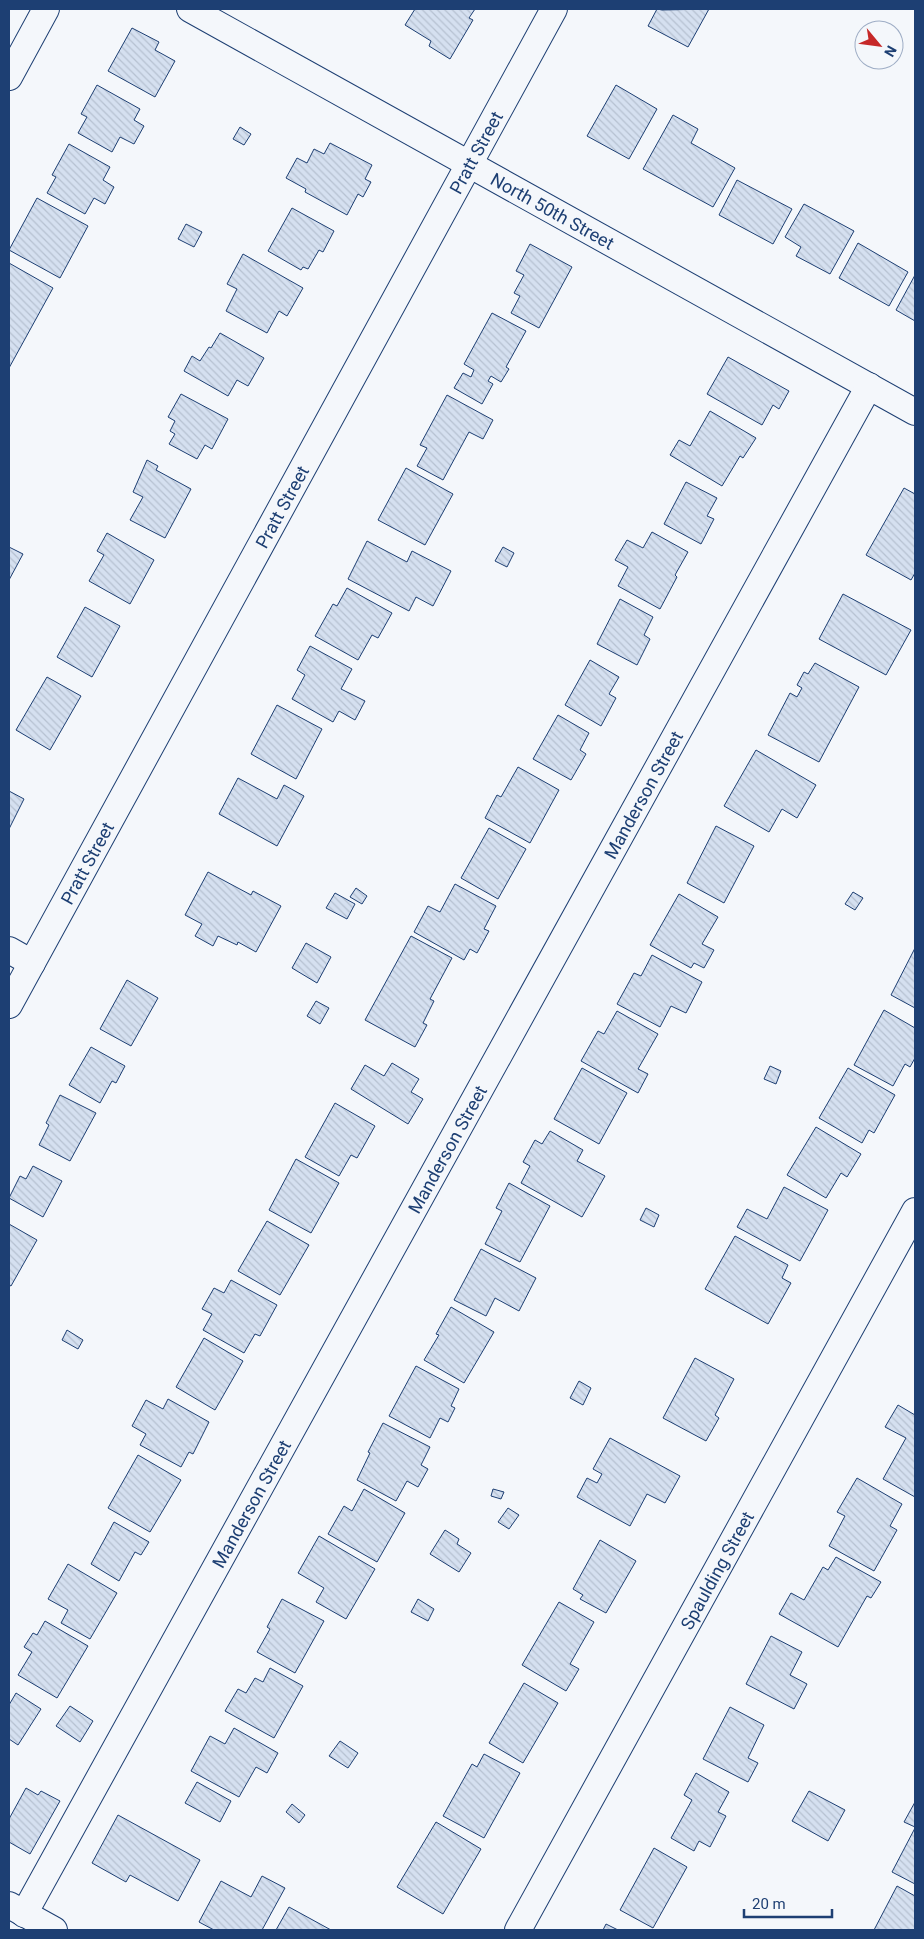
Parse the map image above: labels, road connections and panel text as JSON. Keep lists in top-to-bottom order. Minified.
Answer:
{"streets":{"street":["Pratt Street","North 50th Street","Manderson Street","Spaulding Street"]},"crossings":[["Pratt Street","North 50th Street"],["North 50th Street","Manderson Street"]],"scale_bar":"20 m","north":"bottom right"}
